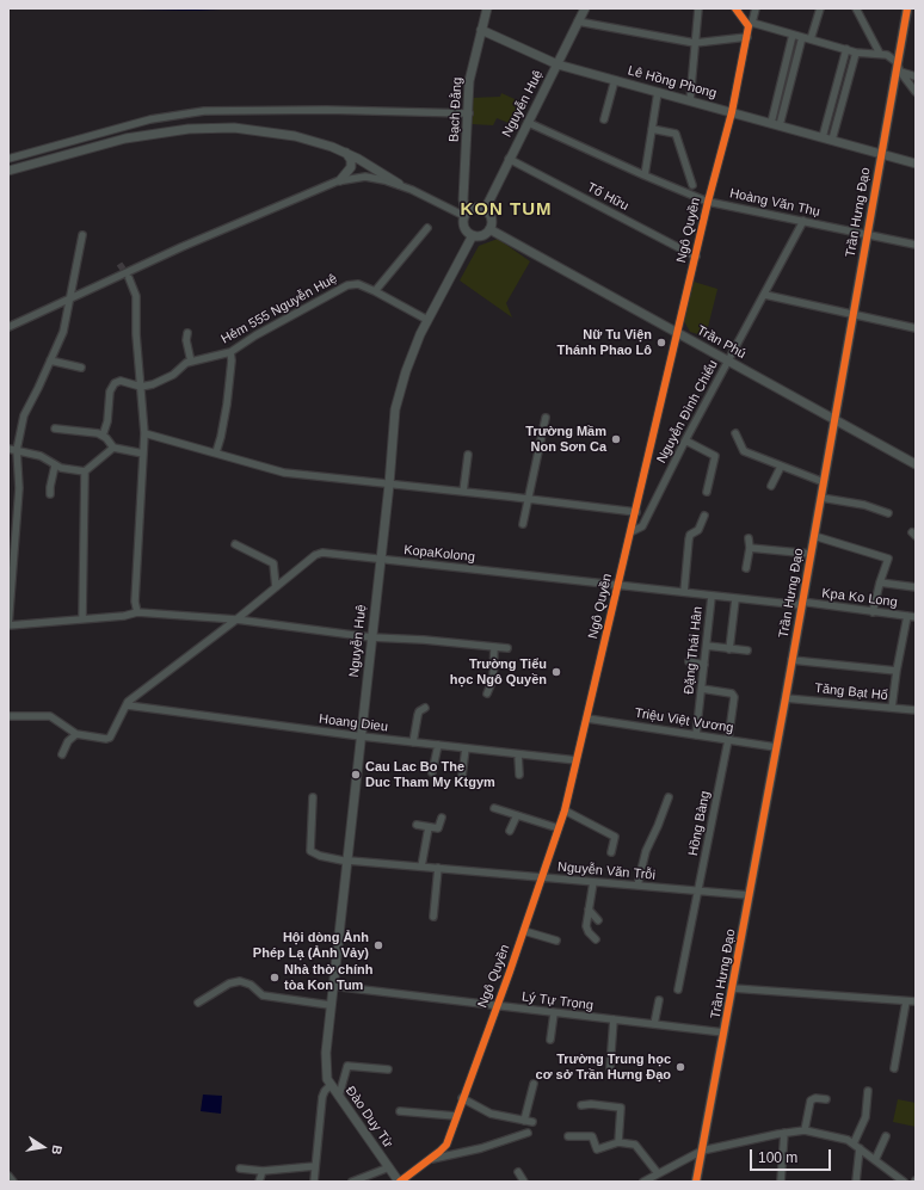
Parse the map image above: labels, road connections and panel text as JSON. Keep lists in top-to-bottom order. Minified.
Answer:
{"streets":{"street":["Lê Hồng Phong","Nguyễn Huệ","Bạch Đằng","Tố Hữu","Hoàng Văn Thụ","Trần Hưng Đạo","Ngô Quyền","Hẻm 555 Nguyễn Huệ","Trần Phú","Nguyễn Đình Chiểu","KopaKolong","Kpa Ko Long","Đặng Thái Hân","Tăng Bạt Hổ","Triệu Việt Vương","Hoang Dieu","Hồng Bàng","Nguyễn Văn Trỗi","Lý Tự Trọng","Đào Duy Từ"]},"crossings":[["Lê Hồng Phong","Nguyễn Huệ"],["Lê Hồng Phong","Bạch Đằng"],["Lê Hồng Phong","Trần Hưng Đạo"],["Lê Hồng Phong","Ngô Quyền"],["Nguyễn Huệ","Bạch Đằng"],["Nguyễn Huệ","Tố Hữu"],["Nguyễn Huệ","Hoàng Văn Thụ"],["Nguyễn Huệ","Hẻm 555 Nguyễn Huệ"],["Nguyễn Huệ","Trần Phú"],["Nguyễn Huệ","KopaKolong"],["Nguyễn Huệ","Hoang Dieu"],["Nguyễn Huệ","Nguyễn Văn Trỗi"],["Nguyễn Huệ","Lý Tự Trọng"],["Nguyễn Huệ","Đào Duy Từ"],["Bạch Đằng","Trần Phú"],["Tố Hữu","Ngô Quyền"],["Hoàng Văn Thụ","Trần Hưng Đạo"],["Hoàng Văn Thụ","Ngô Quyền"],["Hoàng Văn Thụ","Nguyễn Đình Chiểu"],["Trần Hưng Đạo","Trần Phú"],["Trần Hưng Đạo","KopaKolong"],["Trần Hưng Đạo","Kpa Ko Long"],["Trần Hưng Đạo","Tăng Bạt Hổ"],["Trần Hưng Đạo","Triệu Việt Vương"],["Trần Hưng Đạo","Nguyễn Văn Trỗi"],["Trần Hưng Đạo","Lý Tự Trọng"],["Ngô Quyền","Trần Phú"],["Ngô Quyền","Nguyễn Đình Chiểu"],["Ngô Quyền","KopaKolong"],["Ngô Quyền","Triệu Việt Vương"],["Ngô Quyền","Hoang Dieu"],["Ngô Quyền","Nguyễn Văn Trỗi"],["Ngô Quyền","Lý Tự Trọng"],["Ngô Quyền","Đào Duy Từ"],["Trần Phú","Nguyễn Đình Chiểu"],["KopaKolong","Kpa Ko Long"],["KopaKolong","Đặng Thái Hân"],["KopaKolong","Hoang Dieu"],["Đặng Thái Hân","Triệu Việt Vương"],["Đặng Thái Hân","Hồng Bàng"],["Triệu Việt Vương","Hồng Bàng"],["Hồng Bàng","Nguyễn Văn Trỗi"]],"districts":["KON TUM"],"places":["Nữ Tu Viện Thánh Phao Lô","Trường Mầm Non Sơn Ca","Trường Tiểu học Ngô Quyền","Cau Lac Bo The Duc Tham My Ktgym","Hội dòng Ảnh Phép Lạ (Ảnh Vảy)","Nhà thờ chính tòa Kon Tum","Trường Trung học cơ sở Trần Hưng Đạo"],"scale_bar":"100 m","north":"right"}
